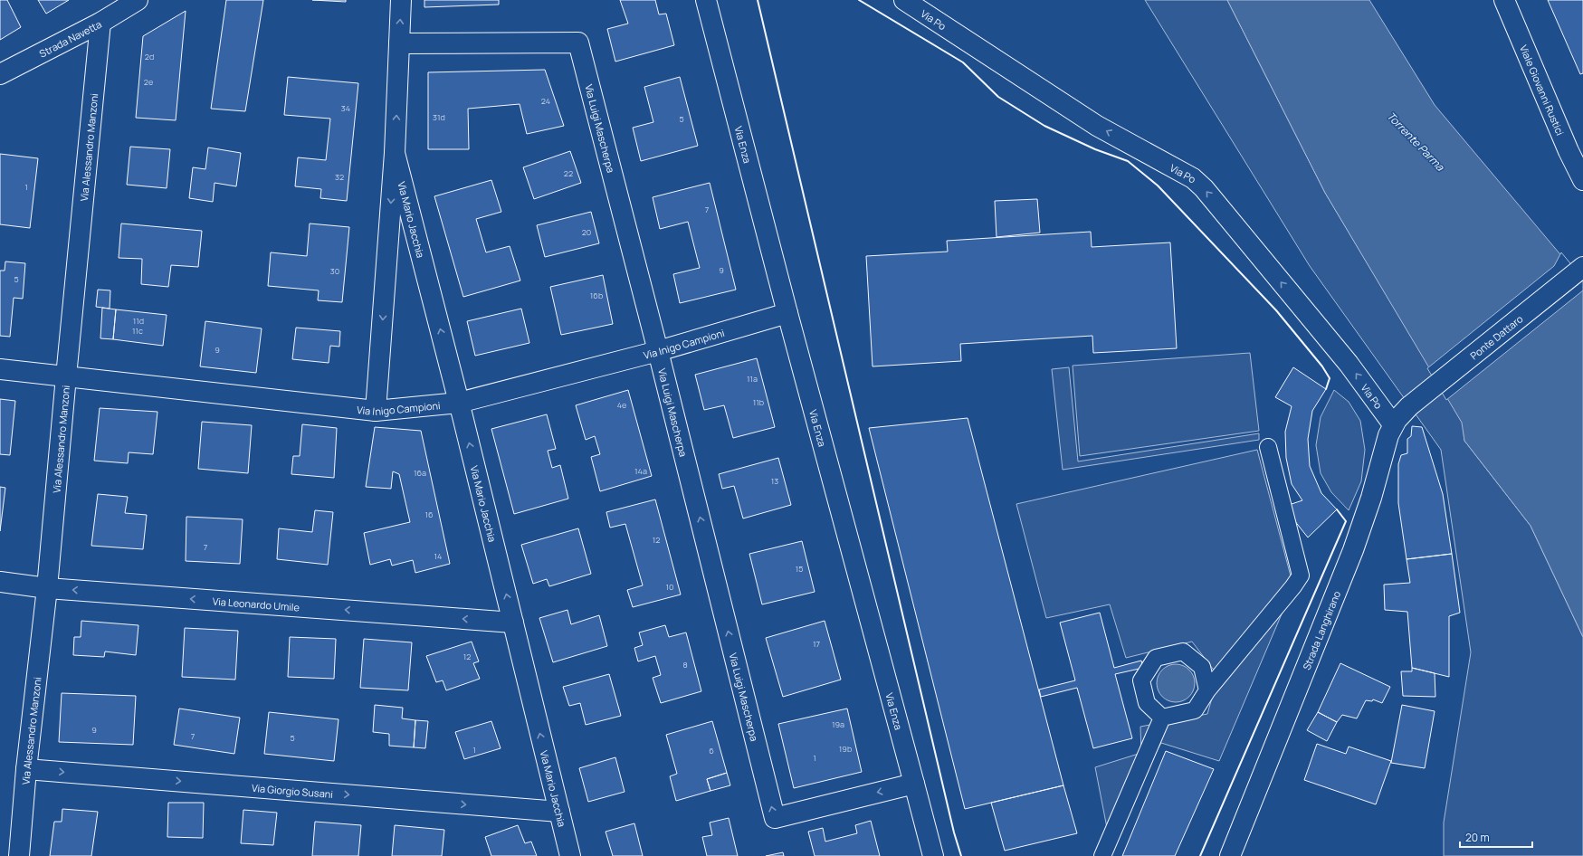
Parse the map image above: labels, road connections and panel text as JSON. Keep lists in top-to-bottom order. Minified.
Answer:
{"streets":{"street":["Via Po","Strada Navetta","Viale Giovanni Rustici","Via Luigi Mascherpa","Via Enza","Via Alessandro Manzoni","Via Mario Jacchia","Ponte Dattaro","Via Inigo Campioni","Via Leonardo Umile","Strada Langhirano","Via Giorgio Susani"]},"crossings":[["Via Po","Strada Langhirano"],["Strada Navetta","Via Alessandro Manzoni"],["Via Luigi Mascherpa","Via Enza"],["Via Luigi Mascherpa","Via Mario Jacchia"],["Via Luigi Mascherpa","Via Inigo Campioni"],["Via Enza","Via Inigo Campioni"],["Via Alessandro Manzoni","Via Inigo Campioni"],["Via Alessandro Manzoni","Via Leonardo Umile"],["Via Alessandro Manzoni","Via Giorgio Susani"],["Via Mario Jacchia","Via Inigo Campioni"],["Via Mario Jacchia","Via Leonardo Umile"],["Via Mario Jacchia","Via Giorgio Susani"],["Ponte Dattaro","Strada Langhirano"]],"one_way":["Via Po","Via Luigi Mascherpa","Via Leonardo Umile","Via Giorgio Susani"],"water":["Torrente Parma"],"house_numbers":["2d","2e","24","34","31d","5","22","32","1","7","20","9","30","5","16b","11d","11c","9","11a","11b","4e","14a","16a","13","16","12","7","14","15","10","17","12","8","19a","9","7","5","19b","1","6","1"],"scale_bar":"20 m"}
